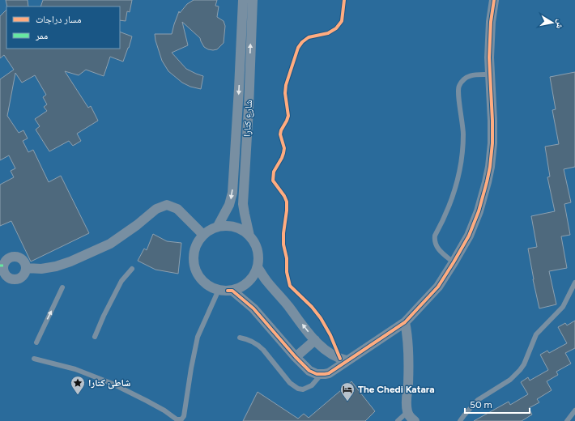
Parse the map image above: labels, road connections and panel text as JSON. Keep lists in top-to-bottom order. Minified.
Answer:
{"streets":{"street":["شارع كتارا"]},"places":{"place":["شاطئ كتارا"],"hotel":["The Chedi Katara"]},"legend":["مسار دراجات","ممر"],"scale_bar":"50 m","north":"right"}
